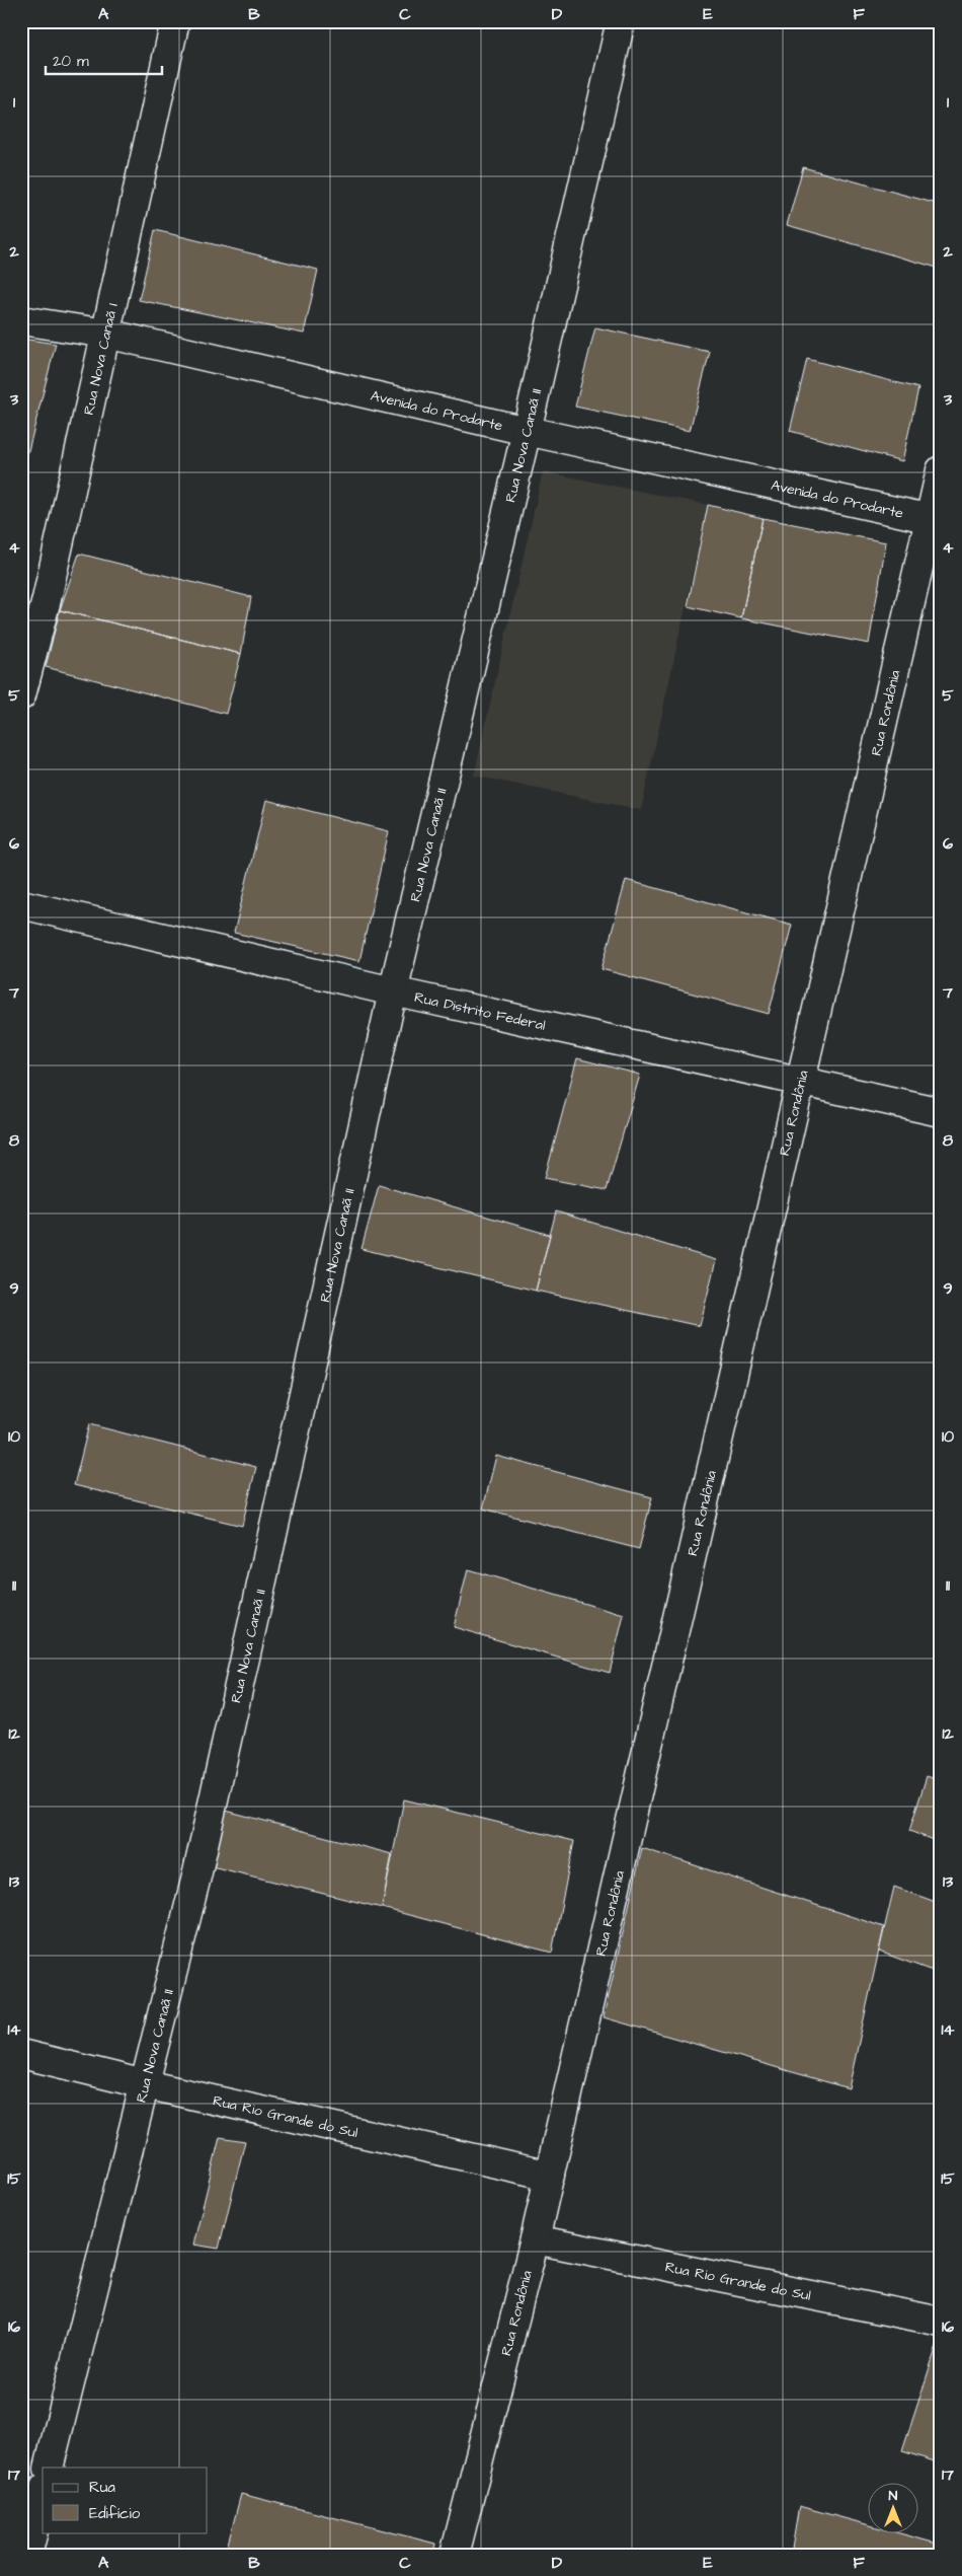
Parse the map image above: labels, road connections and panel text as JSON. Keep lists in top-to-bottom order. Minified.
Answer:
{"streets":{"street":["Rua Nova Canaã I","Avenida do Prodarte","Rua Nova Canaã II","Rua Rondônia","Rua Distrito Federal","Rua Rio Grande do Sul"]},"crossings":[["Rua Nova Canaã I","Avenida do Prodarte"],["Avenida do Prodarte","Rua Nova Canaã II"],["Avenida do Prodarte","Rua Rondônia"],["Rua Nova Canaã II","Rua Distrito Federal"],["Rua Nova Canaã II","Rua Rio Grande do Sul"],["Rua Rondônia","Rua Distrito Federal"],["Rua Rondônia","Rua Rio Grande do Sul"]],"legend":["Rua","Edifício"],"scale_bar":"20 m","north":"top","grid":{"columns":["A","B","C","D","E","F"],"rows":["1","2","3","4","5","6","7","8","9","10","11","12","13","14","15","16","17"]}}
